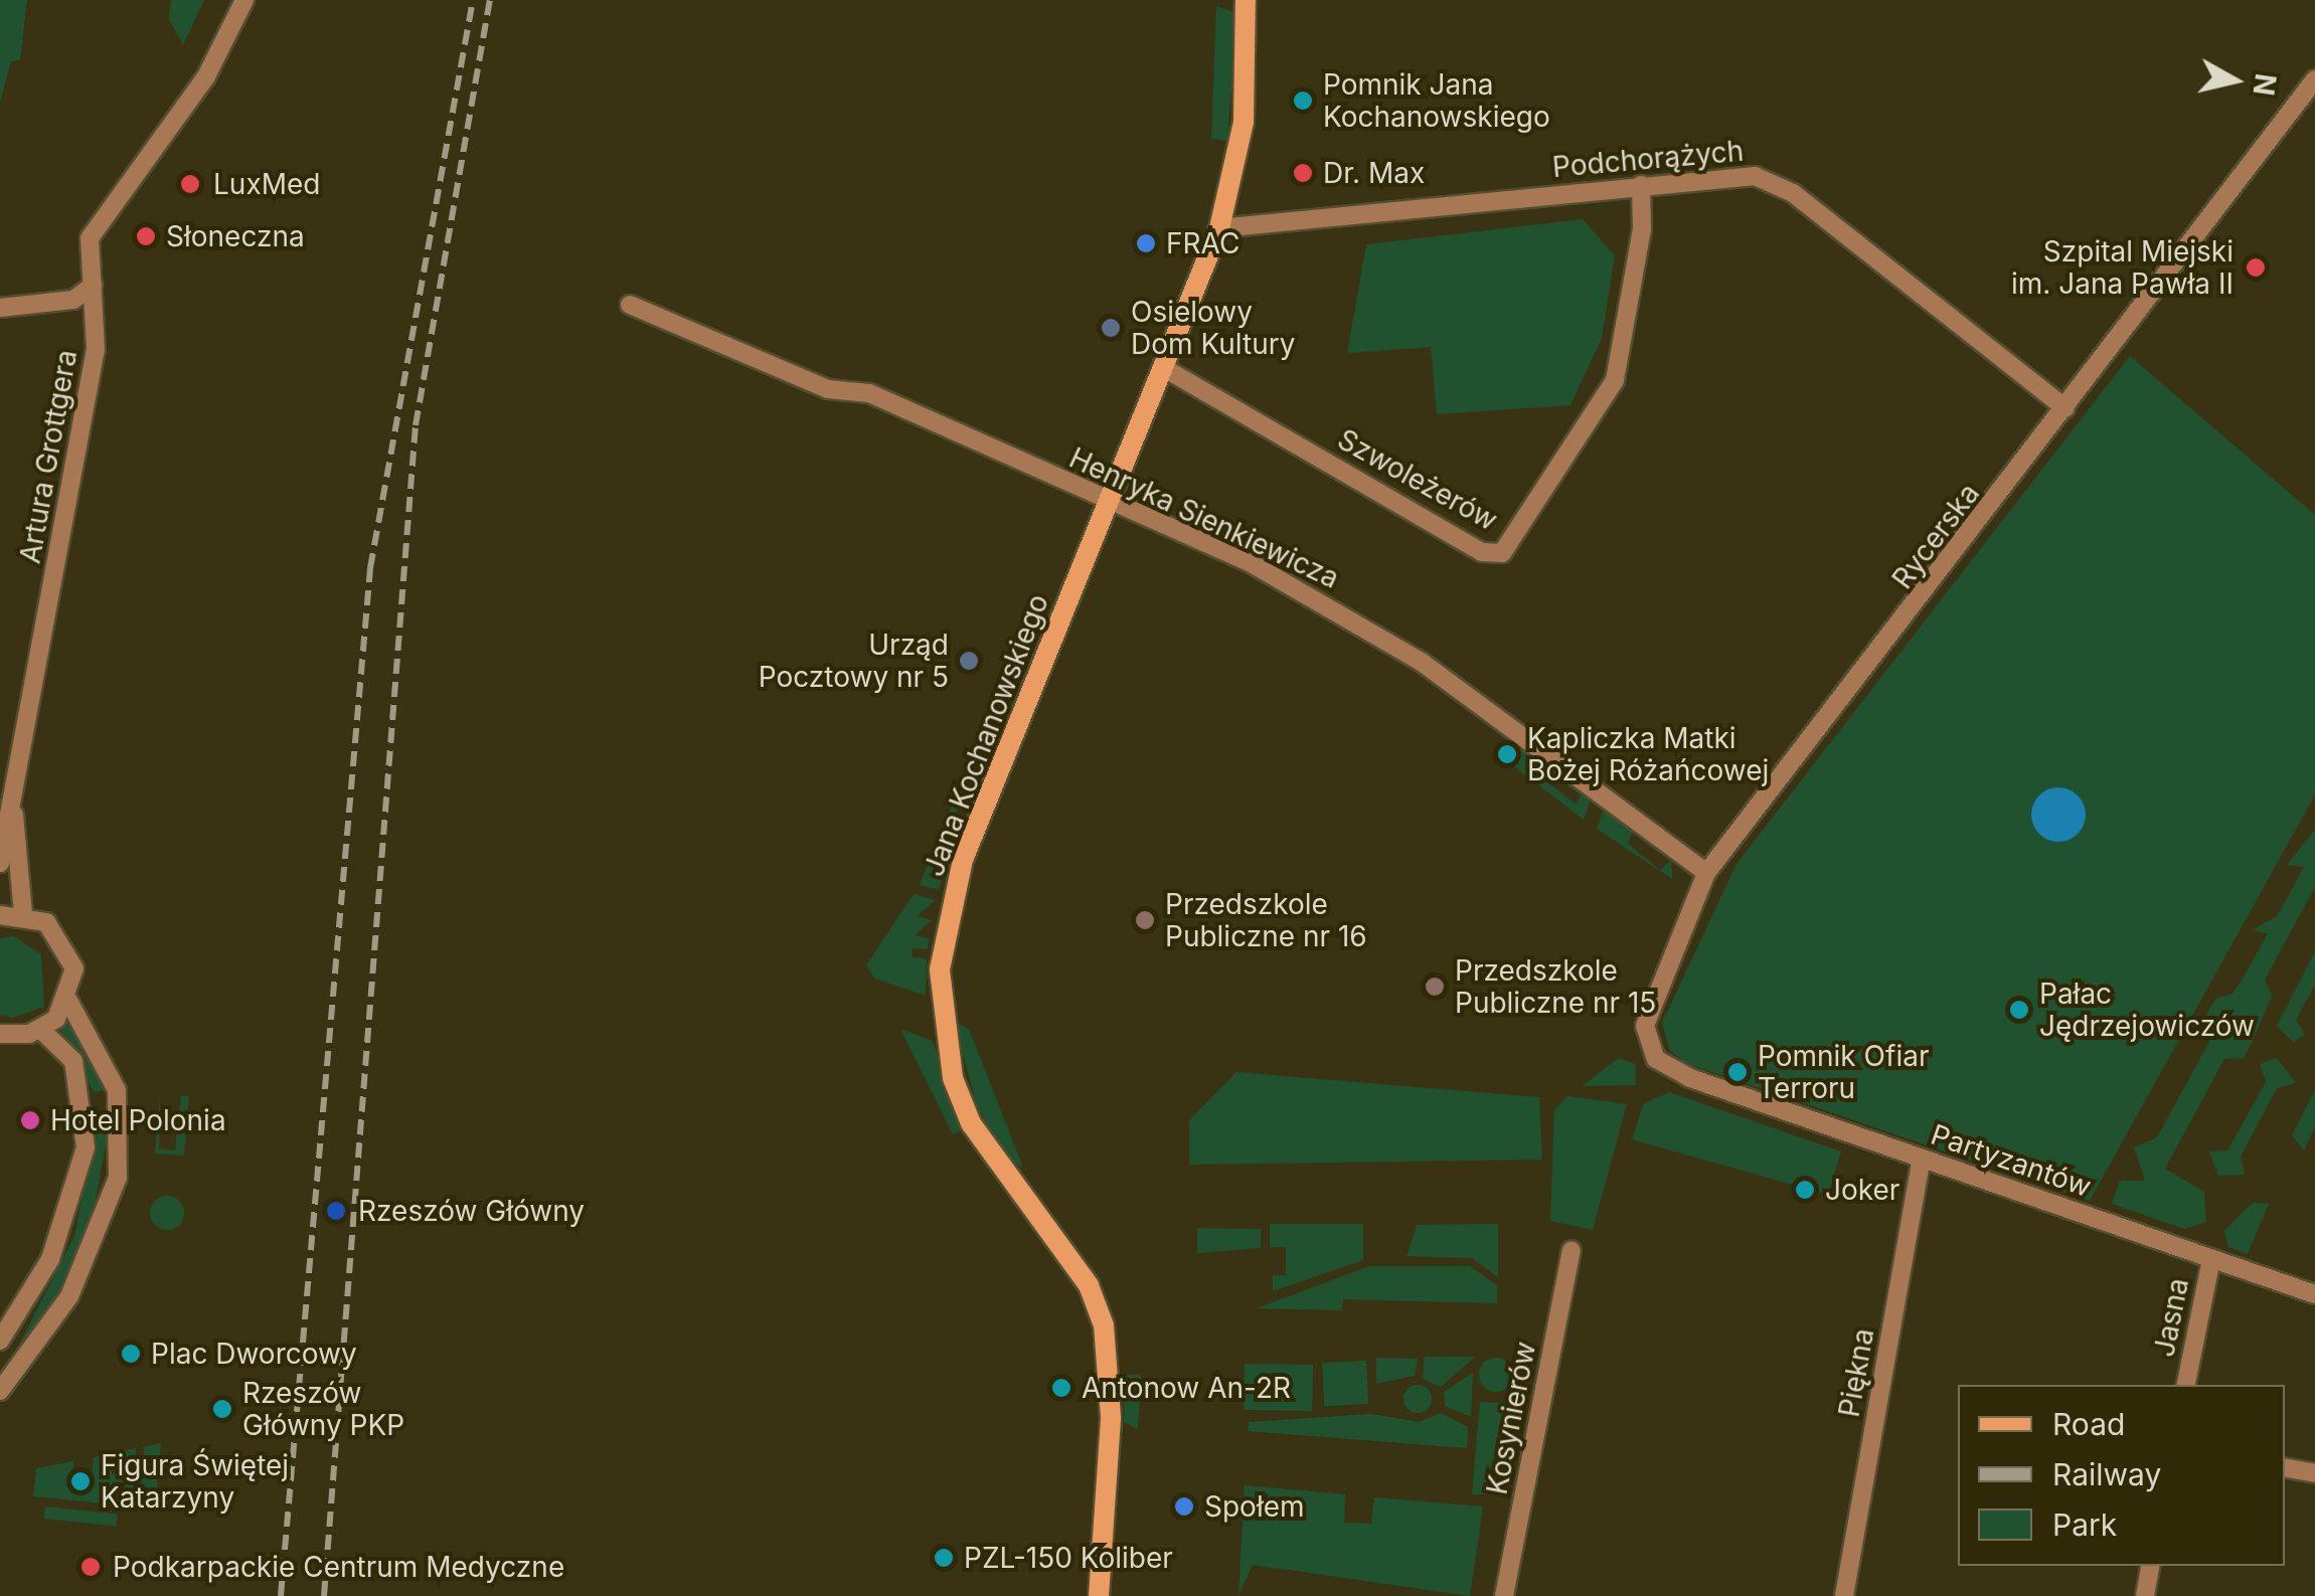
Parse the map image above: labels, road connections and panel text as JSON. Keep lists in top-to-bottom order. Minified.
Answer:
{"streets":{"street":["Podchorążych","Artura Grottgera","Szwoleżerów","Henryka Sienkiewicza","Rycerska","Jana Kochanowskiego","Partyzantów","Jasna","Piękna","Kosynierów"]},"crossings":[["Podchorążych","Szwoleżerów"],["Podchorążych","Rycerska"],["Podchorążych","Jana Kochanowskiego"],["Szwoleżerów","Jana Kochanowskiego"],["Henryka Sienkiewicza","Rycerska"],["Henryka Sienkiewicza","Jana Kochanowskiego"],["Rycerska","Partyzantów"],["Partyzantów","Jasna"],["Partyzantów","Piękna"]],"places":["Pomnik Jana Kochanowskiego","Dr. Max","LuxMed","Słoneczna","FRAC","Szpital Miejski im. Jana Pawła II","Osielowy Dom Kultury","Urząd Pocztowy nr 5","Kapliczka Matki Bożej Różańcowej","Przedszkole Publiczne nr 16","Przedszkole Publiczne nr 15","Pałac Jędrzejowiczów","Pomnik Ofiar Terroru","Hotel Polonia","Joker","Rzeszów Główny","Plac Dworcowy","Antonow An-2R","Rzeszów Główny PKP","Figura Świętej Katarzyny","Społem","PZL-150 Koliber","Podkarpackie Centrum Medyczne"],"legend":["Road","Railway","Park"],"north":"right"}
